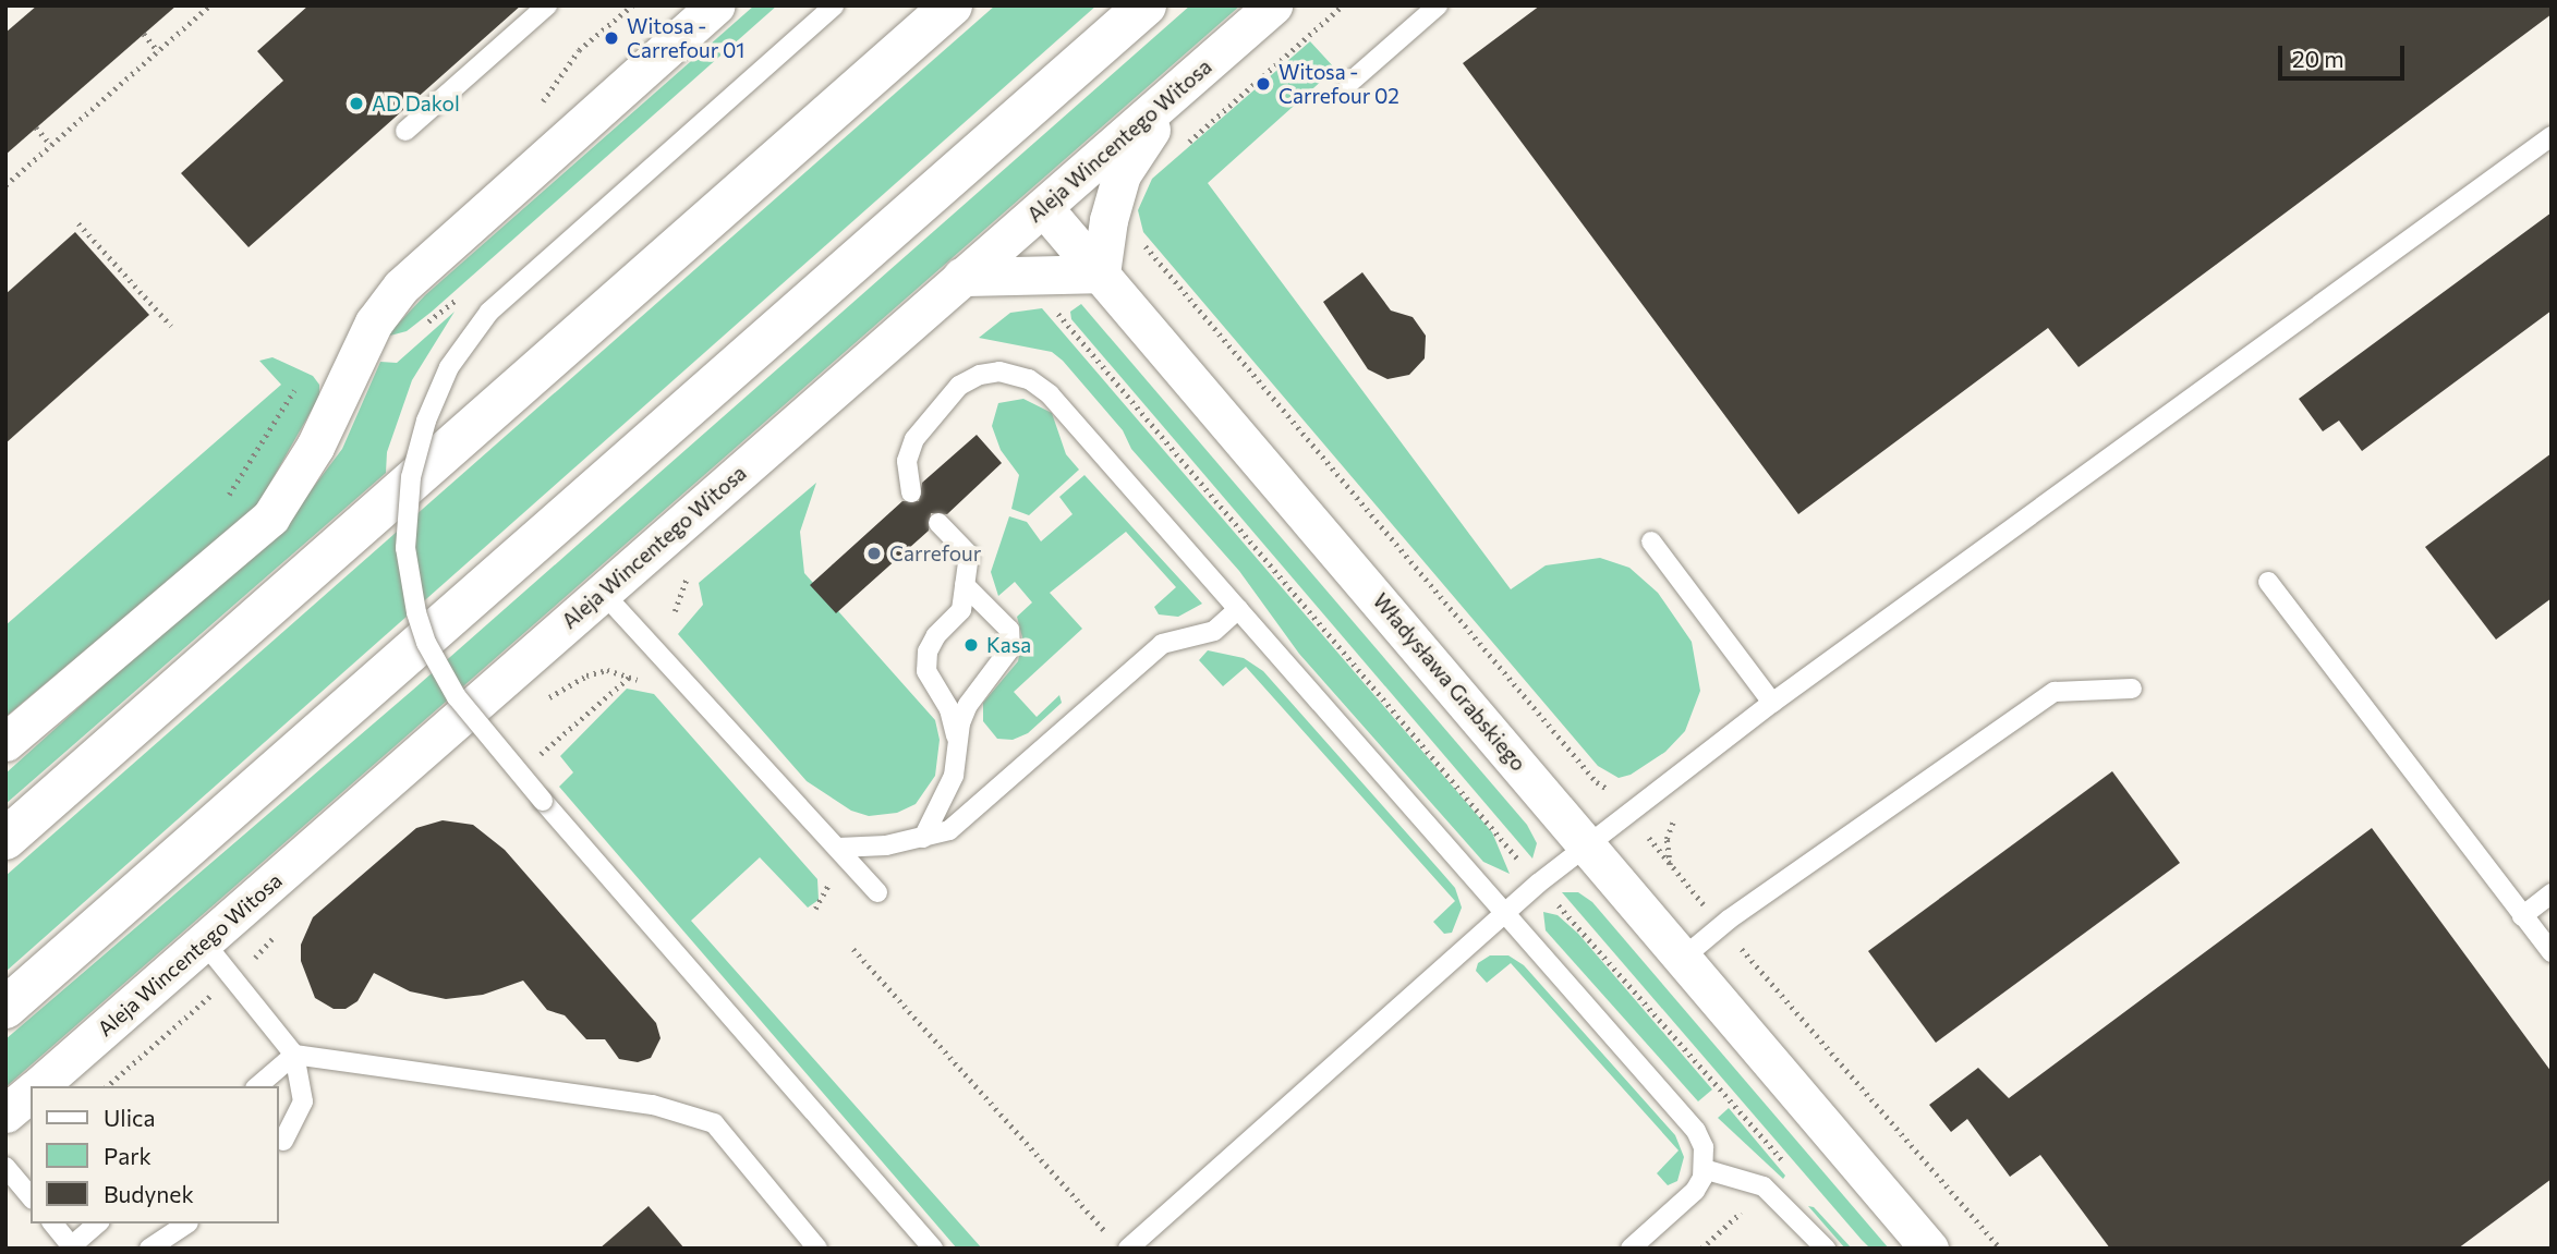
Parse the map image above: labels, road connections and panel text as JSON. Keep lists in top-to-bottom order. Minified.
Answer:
{"streets":{"street":["Aleja Wincentego Witosa","Władysława Grabskiego"]},"crossings":[["Aleja Wincentego Witosa","Władysława Grabskiego"]],"places":["Witosa - Carrefour 01","Witosa - Carrefour 02","AD Dakol","Carrefour","Kasa"],"legend":["Ulica","Park","Budynek"],"scale_bar":"20 m"}
